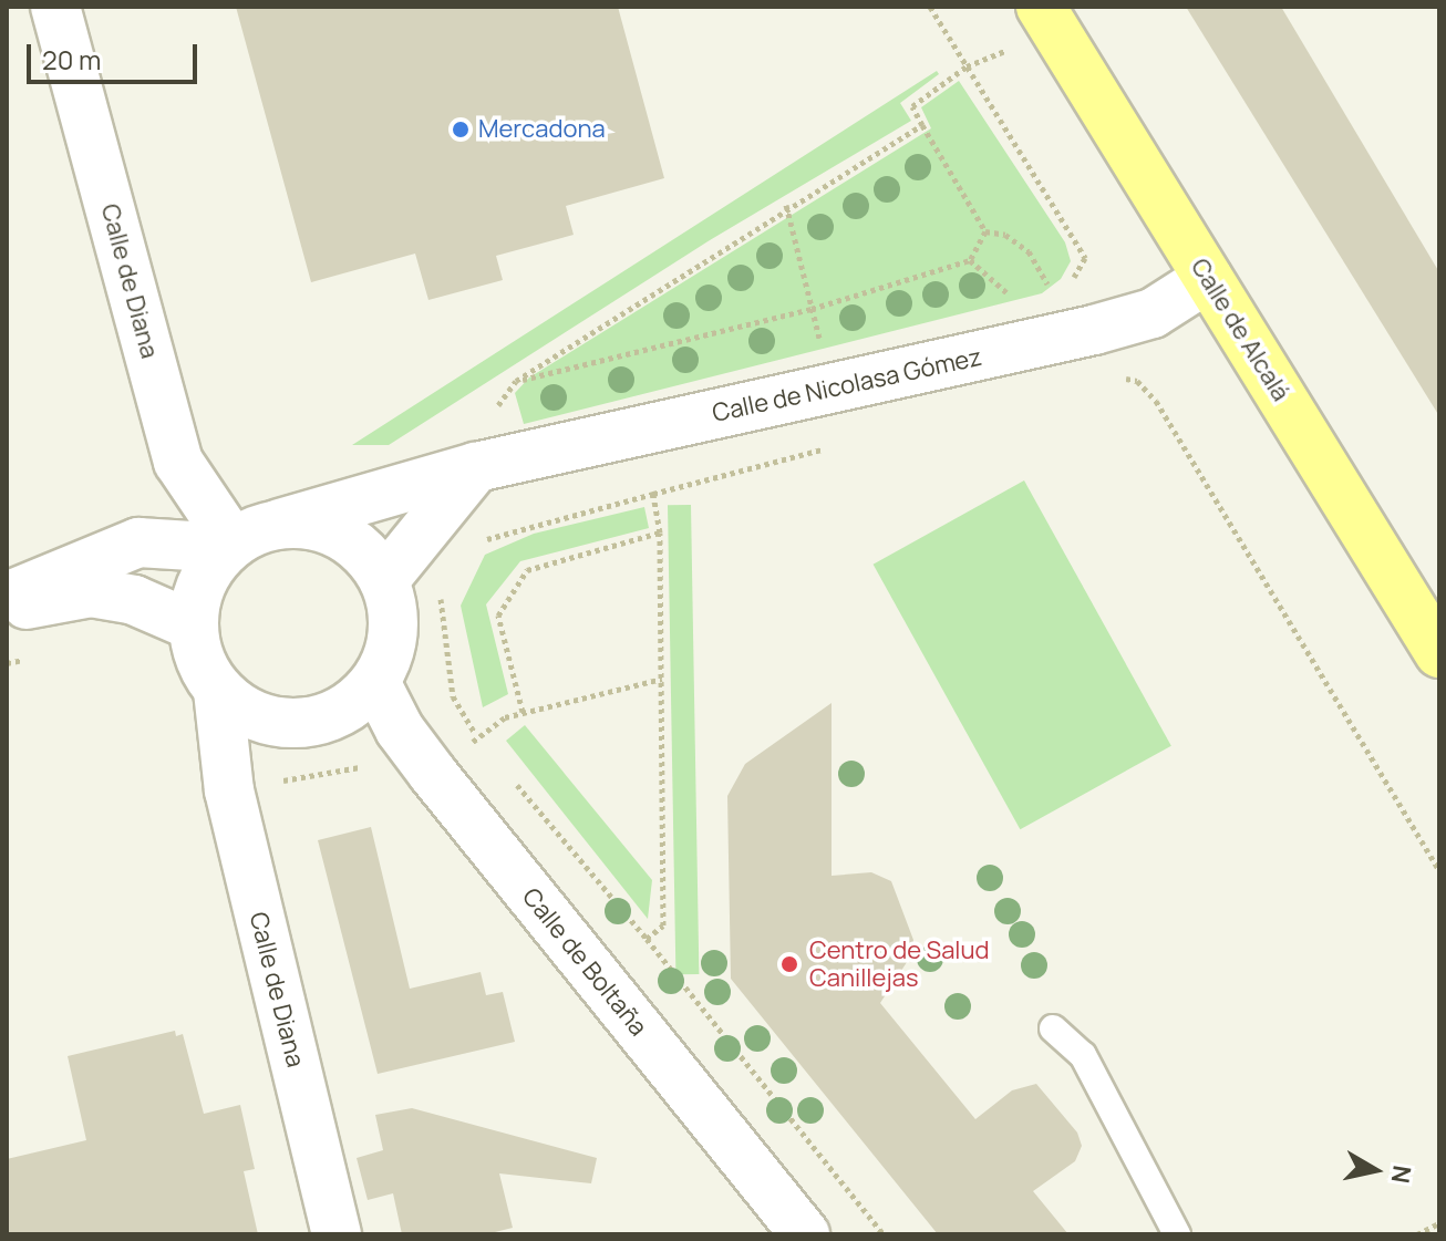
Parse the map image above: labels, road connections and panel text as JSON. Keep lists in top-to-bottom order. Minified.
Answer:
{"streets":{"main road":["Calle de Alcalá"],"street":["Calle de Diana","Calle de Nicolasa Gómez","Calle de Boltaña"]},"crossings":[["Calle de Diana","Calle de Nicolasa Gómez"],["Calle de Diana","Calle de Boltaña"],["Calle de Alcalá","Calle de Nicolasa Gómez"],["Calle de Nicolasa Gómez","Calle de Boltaña"]],"places":["Mercadona","Centro de Salud Canillejas"],"scale_bar":"20 m","north":"right"}
